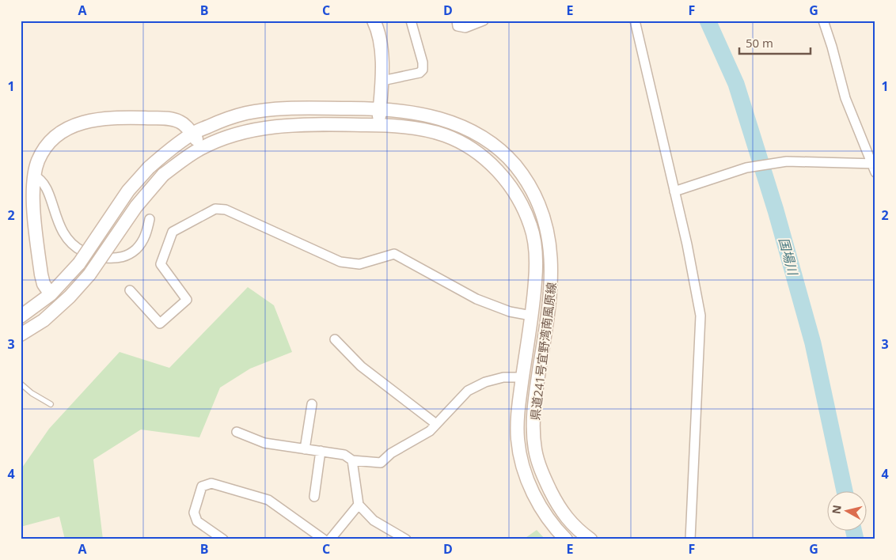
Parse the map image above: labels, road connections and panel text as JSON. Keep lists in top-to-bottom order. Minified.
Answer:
{"streets":{"main road":["県道241号宜野湾南風原線"]},"water":["国場川"],"scale_bar":"50 m","north":"left","grid":{"columns":["A","B","C","D","E","F","G"],"rows":["1","2","3","4"]}}
